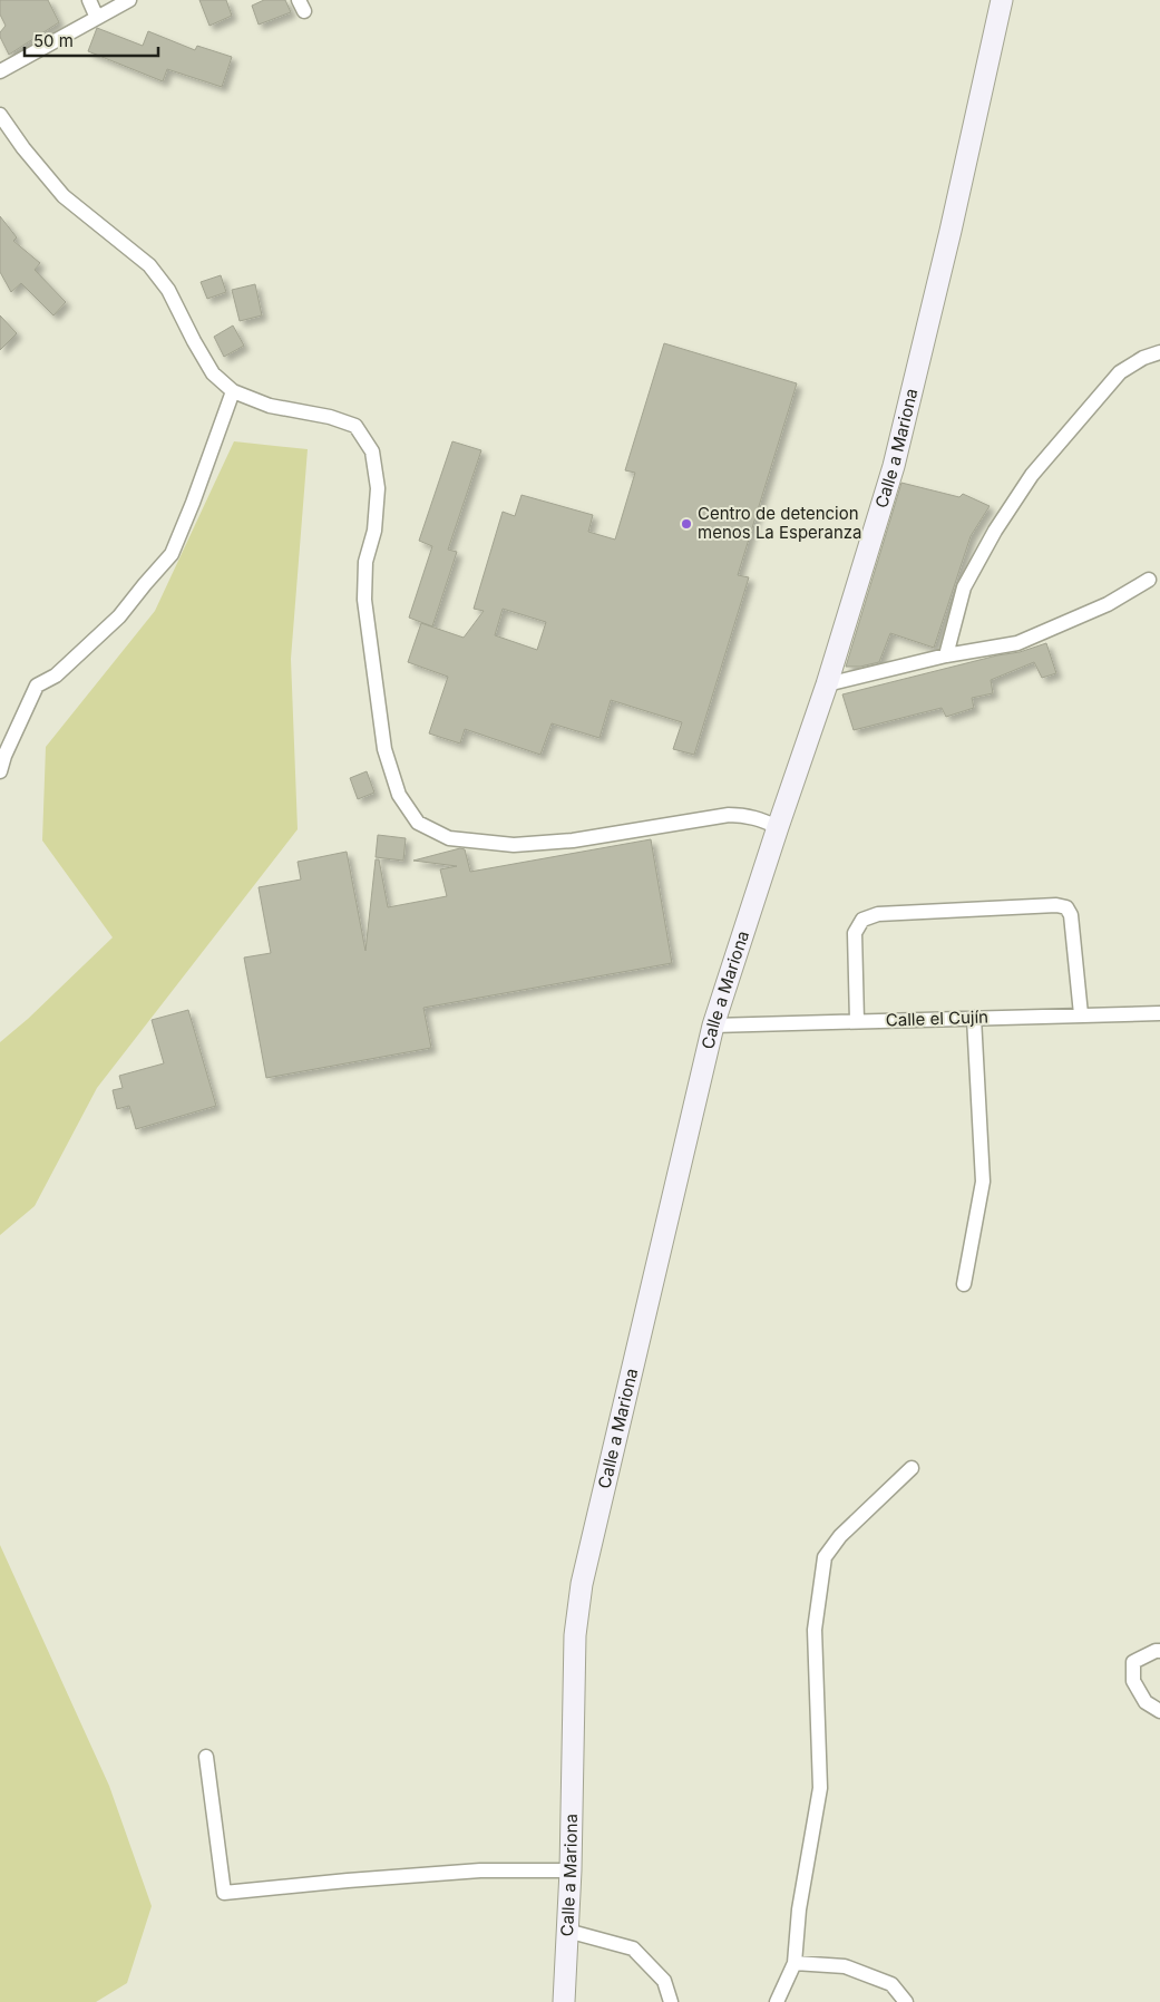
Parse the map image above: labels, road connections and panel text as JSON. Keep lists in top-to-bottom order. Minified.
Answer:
{"streets":{"main road":["Calle a Mariona"],"street":["Calle el Cujín"]},"crossings":[["Calle a Mariona","Calle el Cujín"]],"places":["Centro de detencion menos La Esperanza"],"scale_bar":"50 m"}
